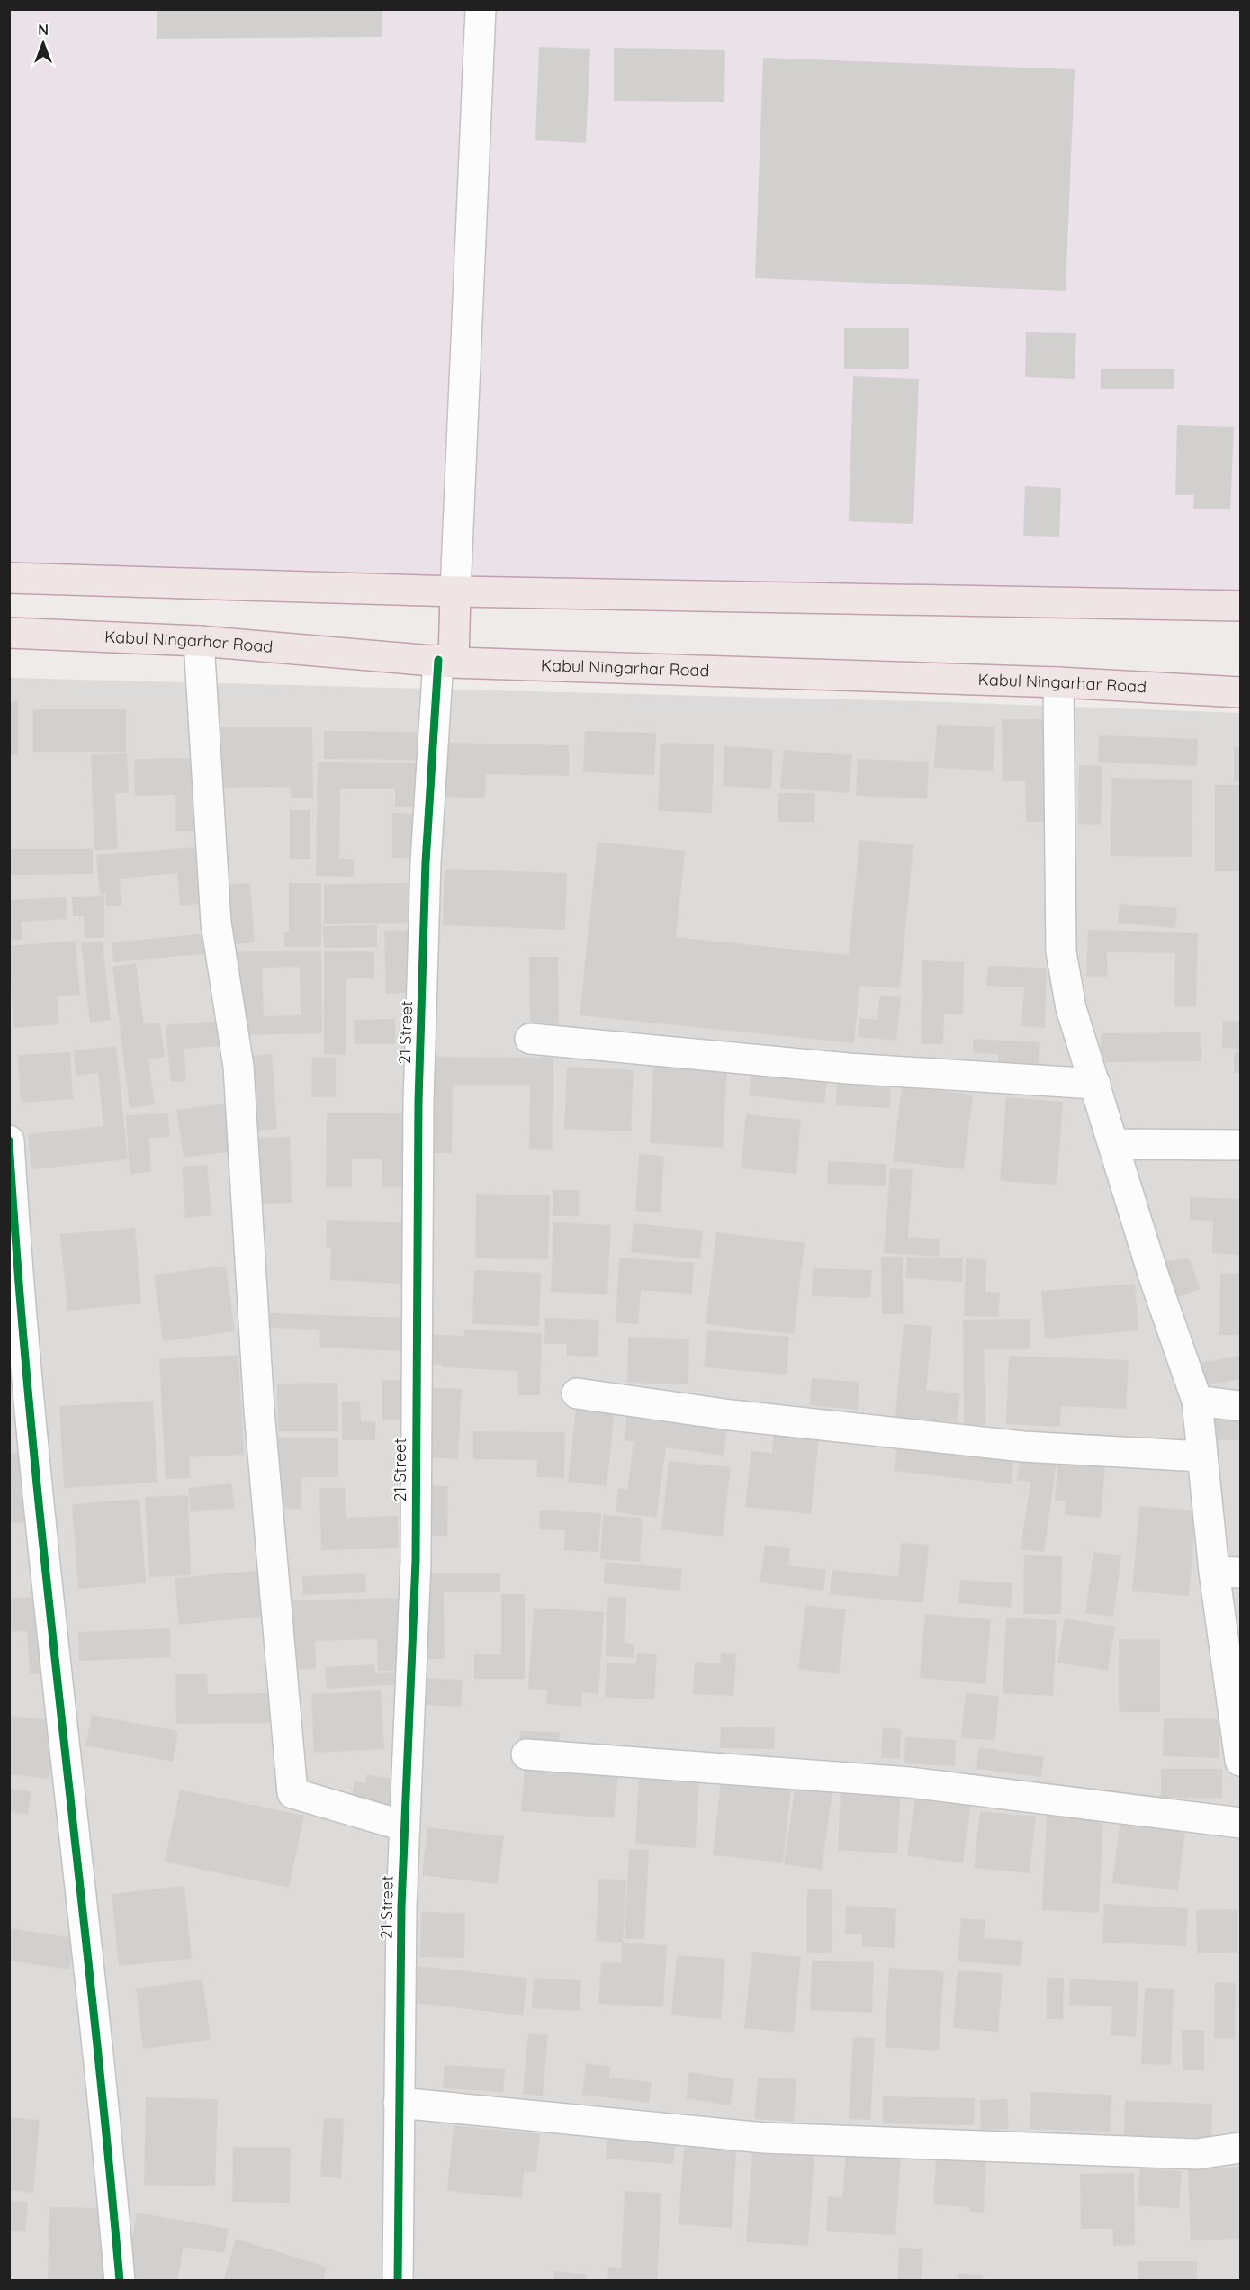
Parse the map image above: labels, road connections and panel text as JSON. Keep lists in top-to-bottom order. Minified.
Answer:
{"streets":{"highway":["Kabul Ningarhar Road"],"street":["21 Street"]},"crossings":[["Kabul Ningarhar Road","21 Street"]],"north":"top"}
